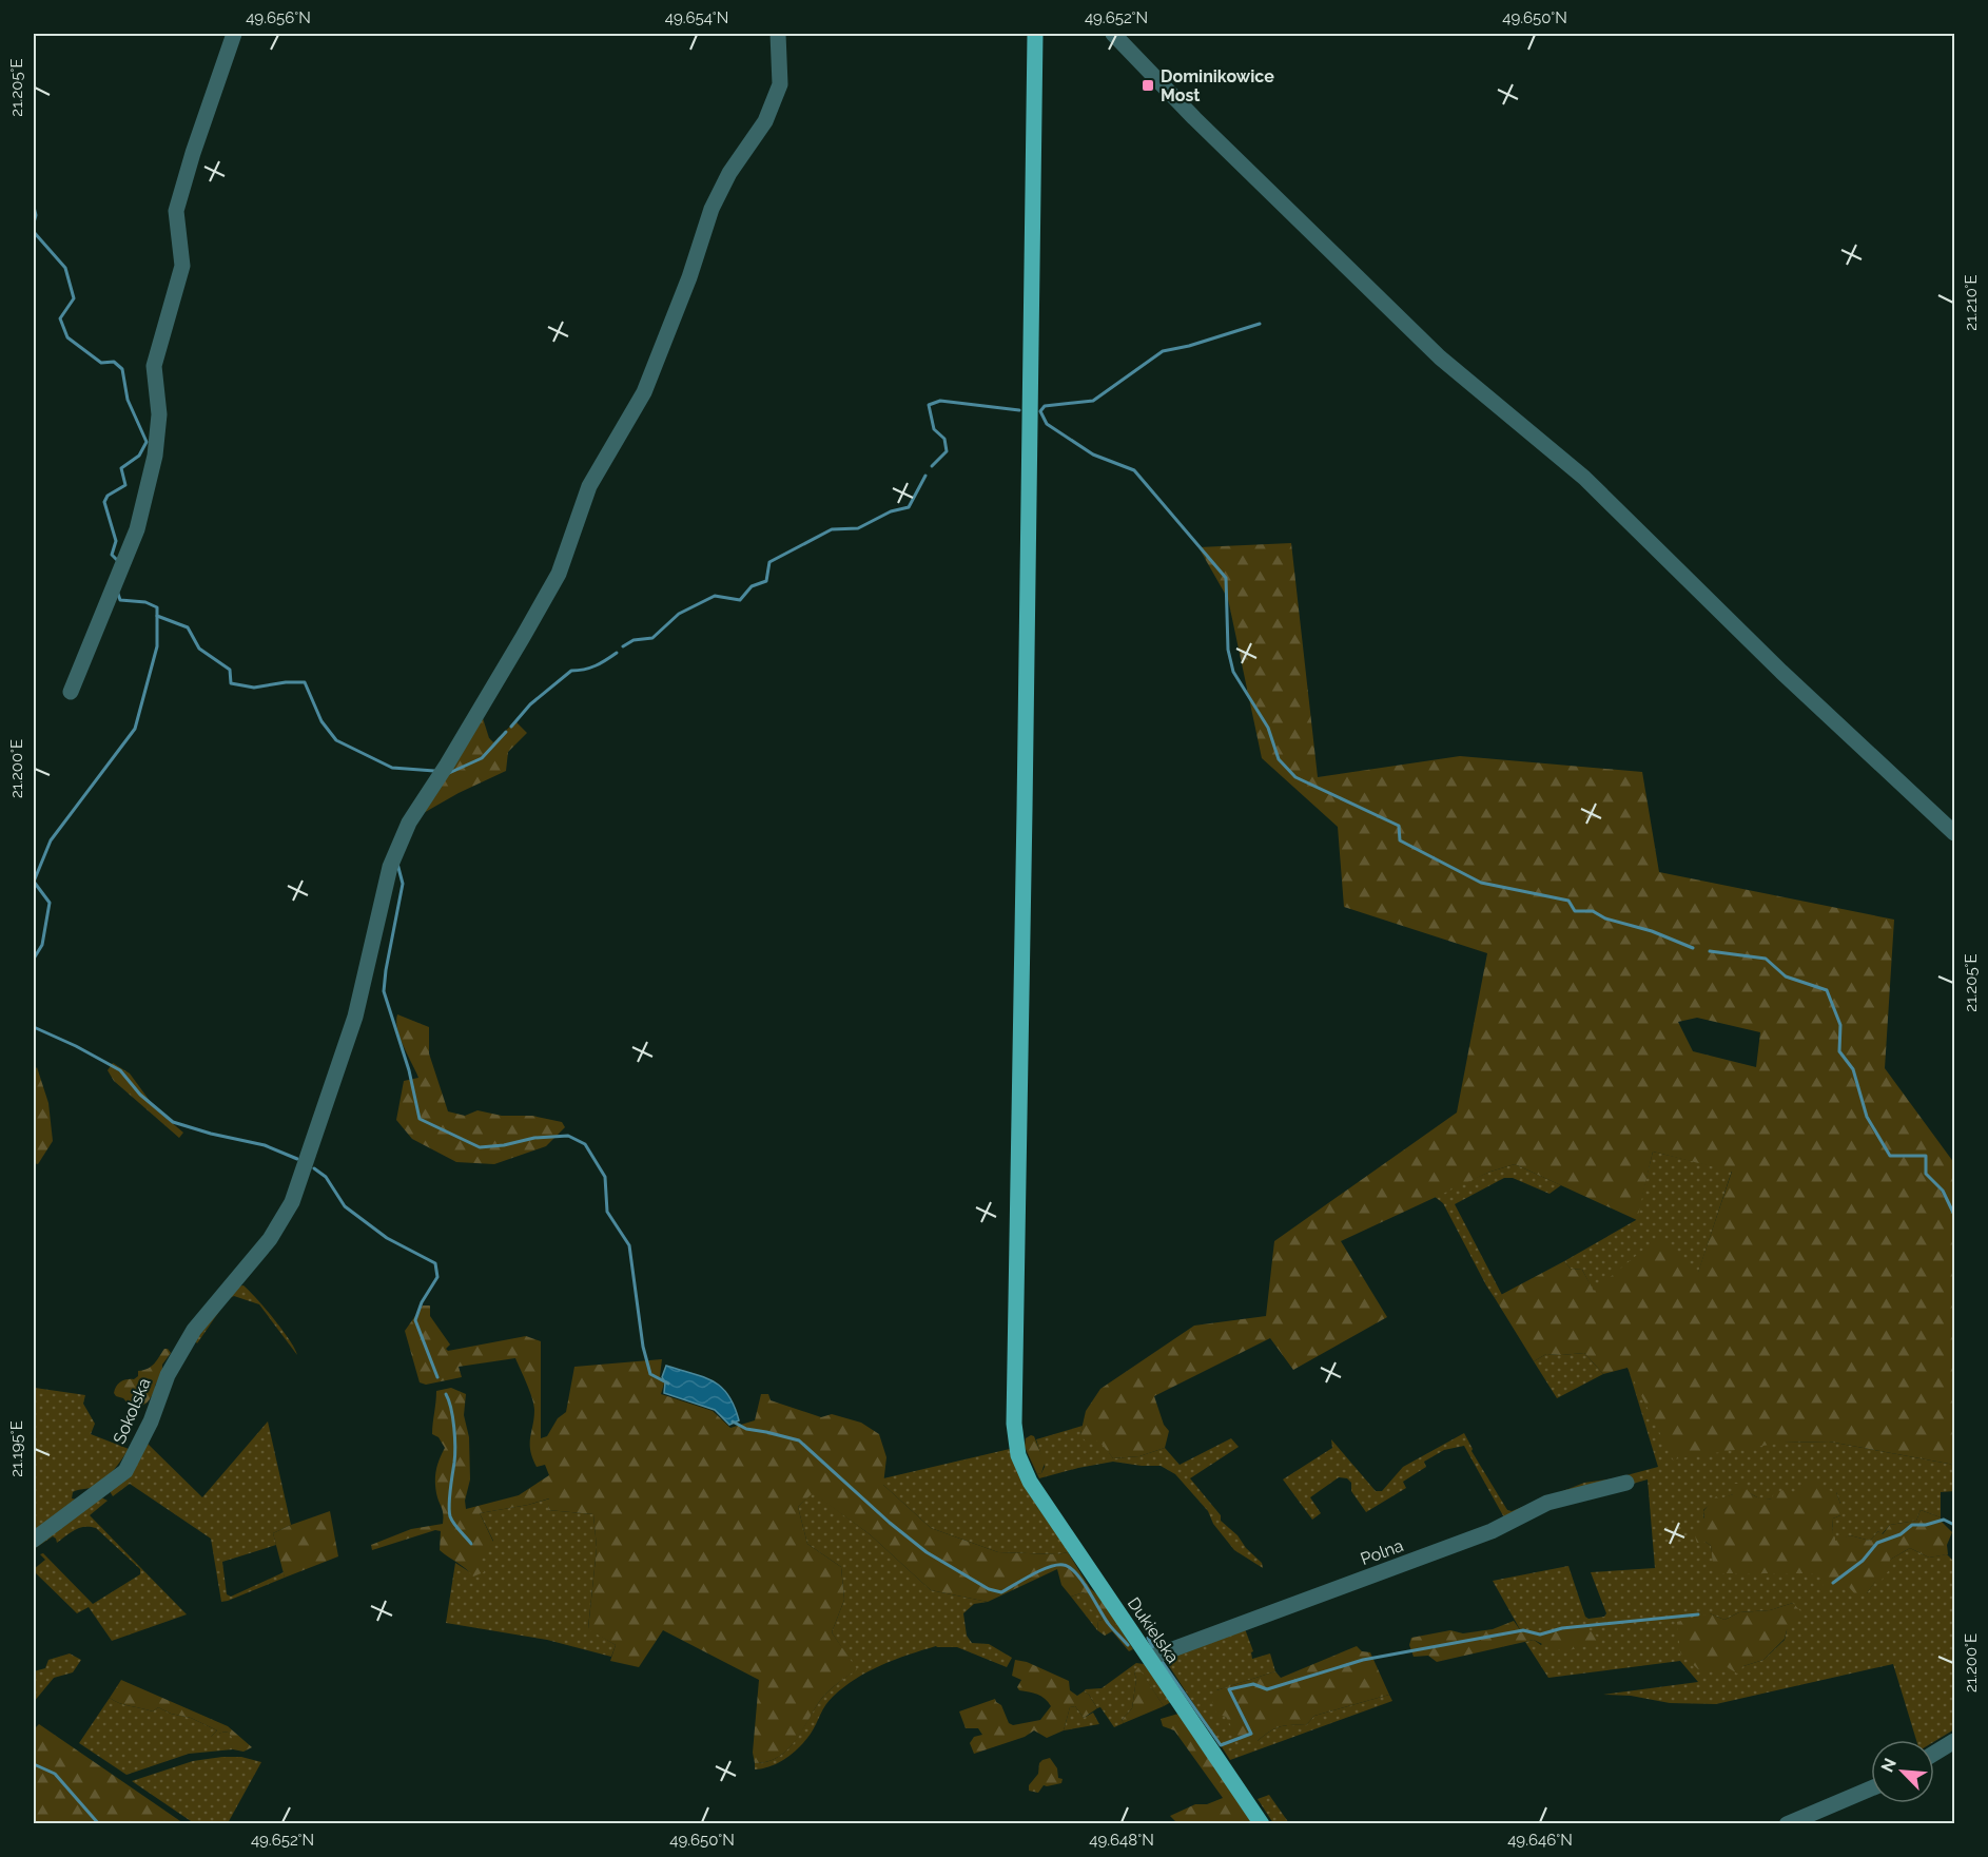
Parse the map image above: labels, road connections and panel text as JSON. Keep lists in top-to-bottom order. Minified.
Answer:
{"streets":{"main road":["Dukielska"],"street":["Sokolska","Polna"]},"crossings":[["Polna","Dukielska"]],"places":{"transit":["Dominikowice Most"]},"north":"top left","coordinates":["49.656°N","49.654°N","49.652°N","49.650°N","21.205°E","21.210°E","21.200°E","21.195°E","49.648°N","49.646°N"]}
